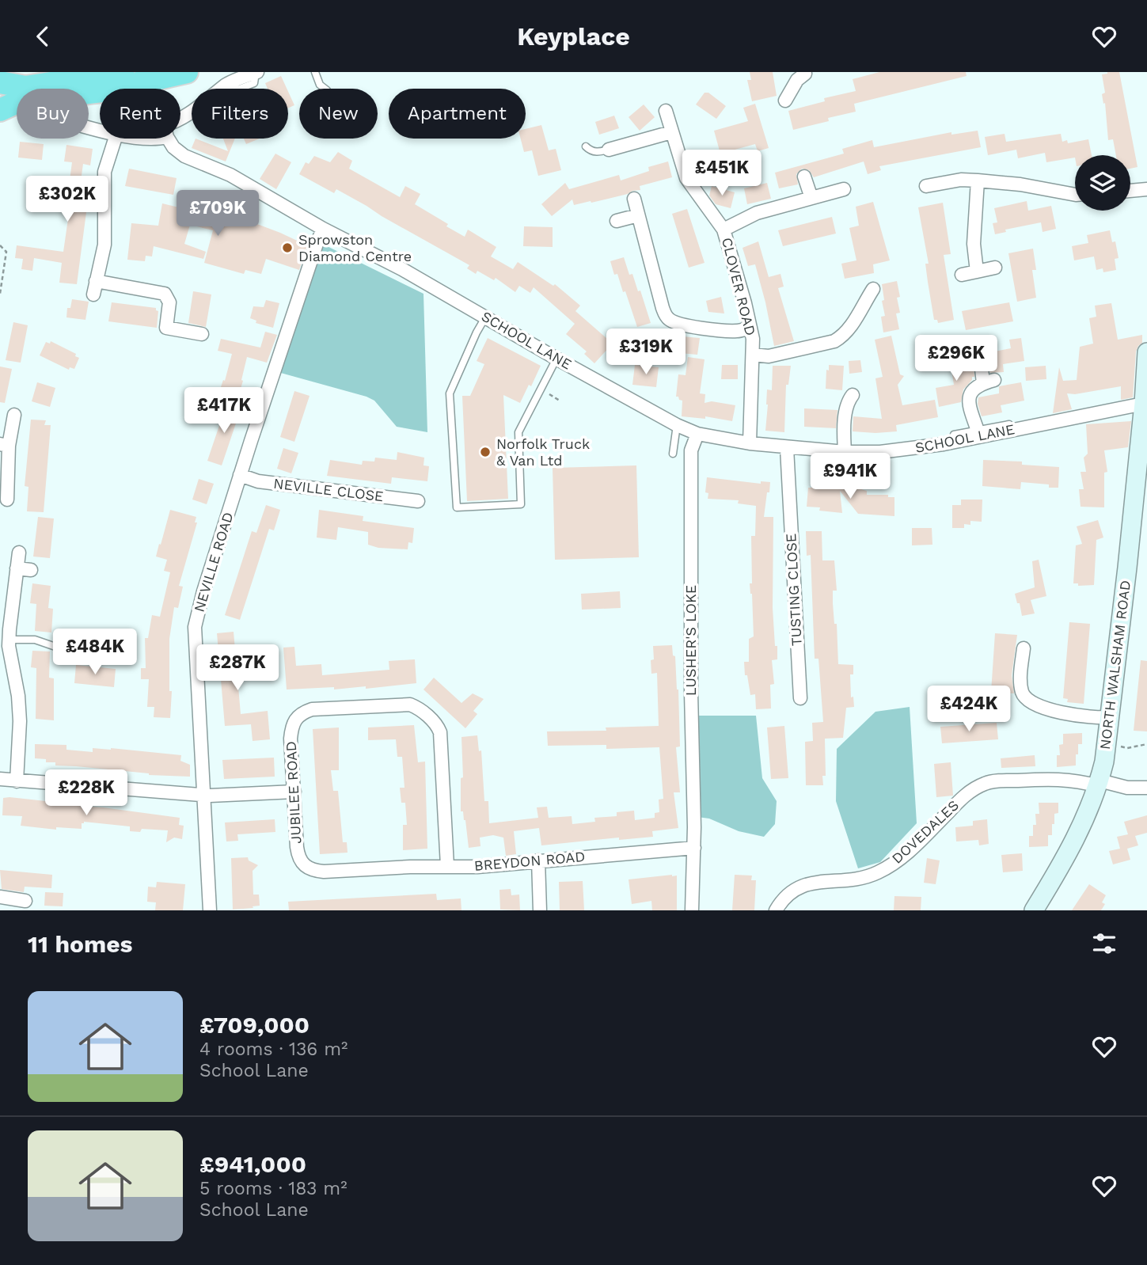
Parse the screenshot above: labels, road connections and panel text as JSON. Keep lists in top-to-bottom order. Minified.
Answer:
{"streets":{"main road":["NORTH WALSHAM ROAD"],"street":["CLOVER ROAD","SCHOOL LANE","NEVILLE CLOSE","NEVILLE ROAD","TUSTING CLOSE","LUSHER'S LOKE","JUBILEE ROAD","DOVEDALES","BREYDON ROAD"]},"crossings":[["CLOVER ROAD","SCHOOL LANE"],["SCHOOL LANE","NEVILLE ROAD"],["SCHOOL LANE","TUSTING CLOSE"],["SCHOOL LANE","LUSHER'S LOKE"],["SCHOOL LANE","NORTH WALSHAM ROAD"],["NEVILLE CLOSE","NEVILLE ROAD"],["LUSHER'S LOKE","BREYDON ROAD"],["NORTH WALSHAM ROAD","DOVEDALES"],["JUBILEE ROAD","BREYDON ROAD"]],"places":["Sprowston Diamond Centre","Norfolk Truck & Van Ltd"],"page":{"header":"Keyplace","chip":["Buy","Rent","Filters","New","Apartment"],"price":["£451K","£302K","£709K","£319K","£296K","£417K","£941K","£484K","£287K","£424K","£228K"],"heading":"11 homes","list":[{"name":"£709,000","note":"4 rooms · 136 m² · School Lane"},{"name":"£941,000","note":"5 rooms · 183 m² · School Lane"}]}}
